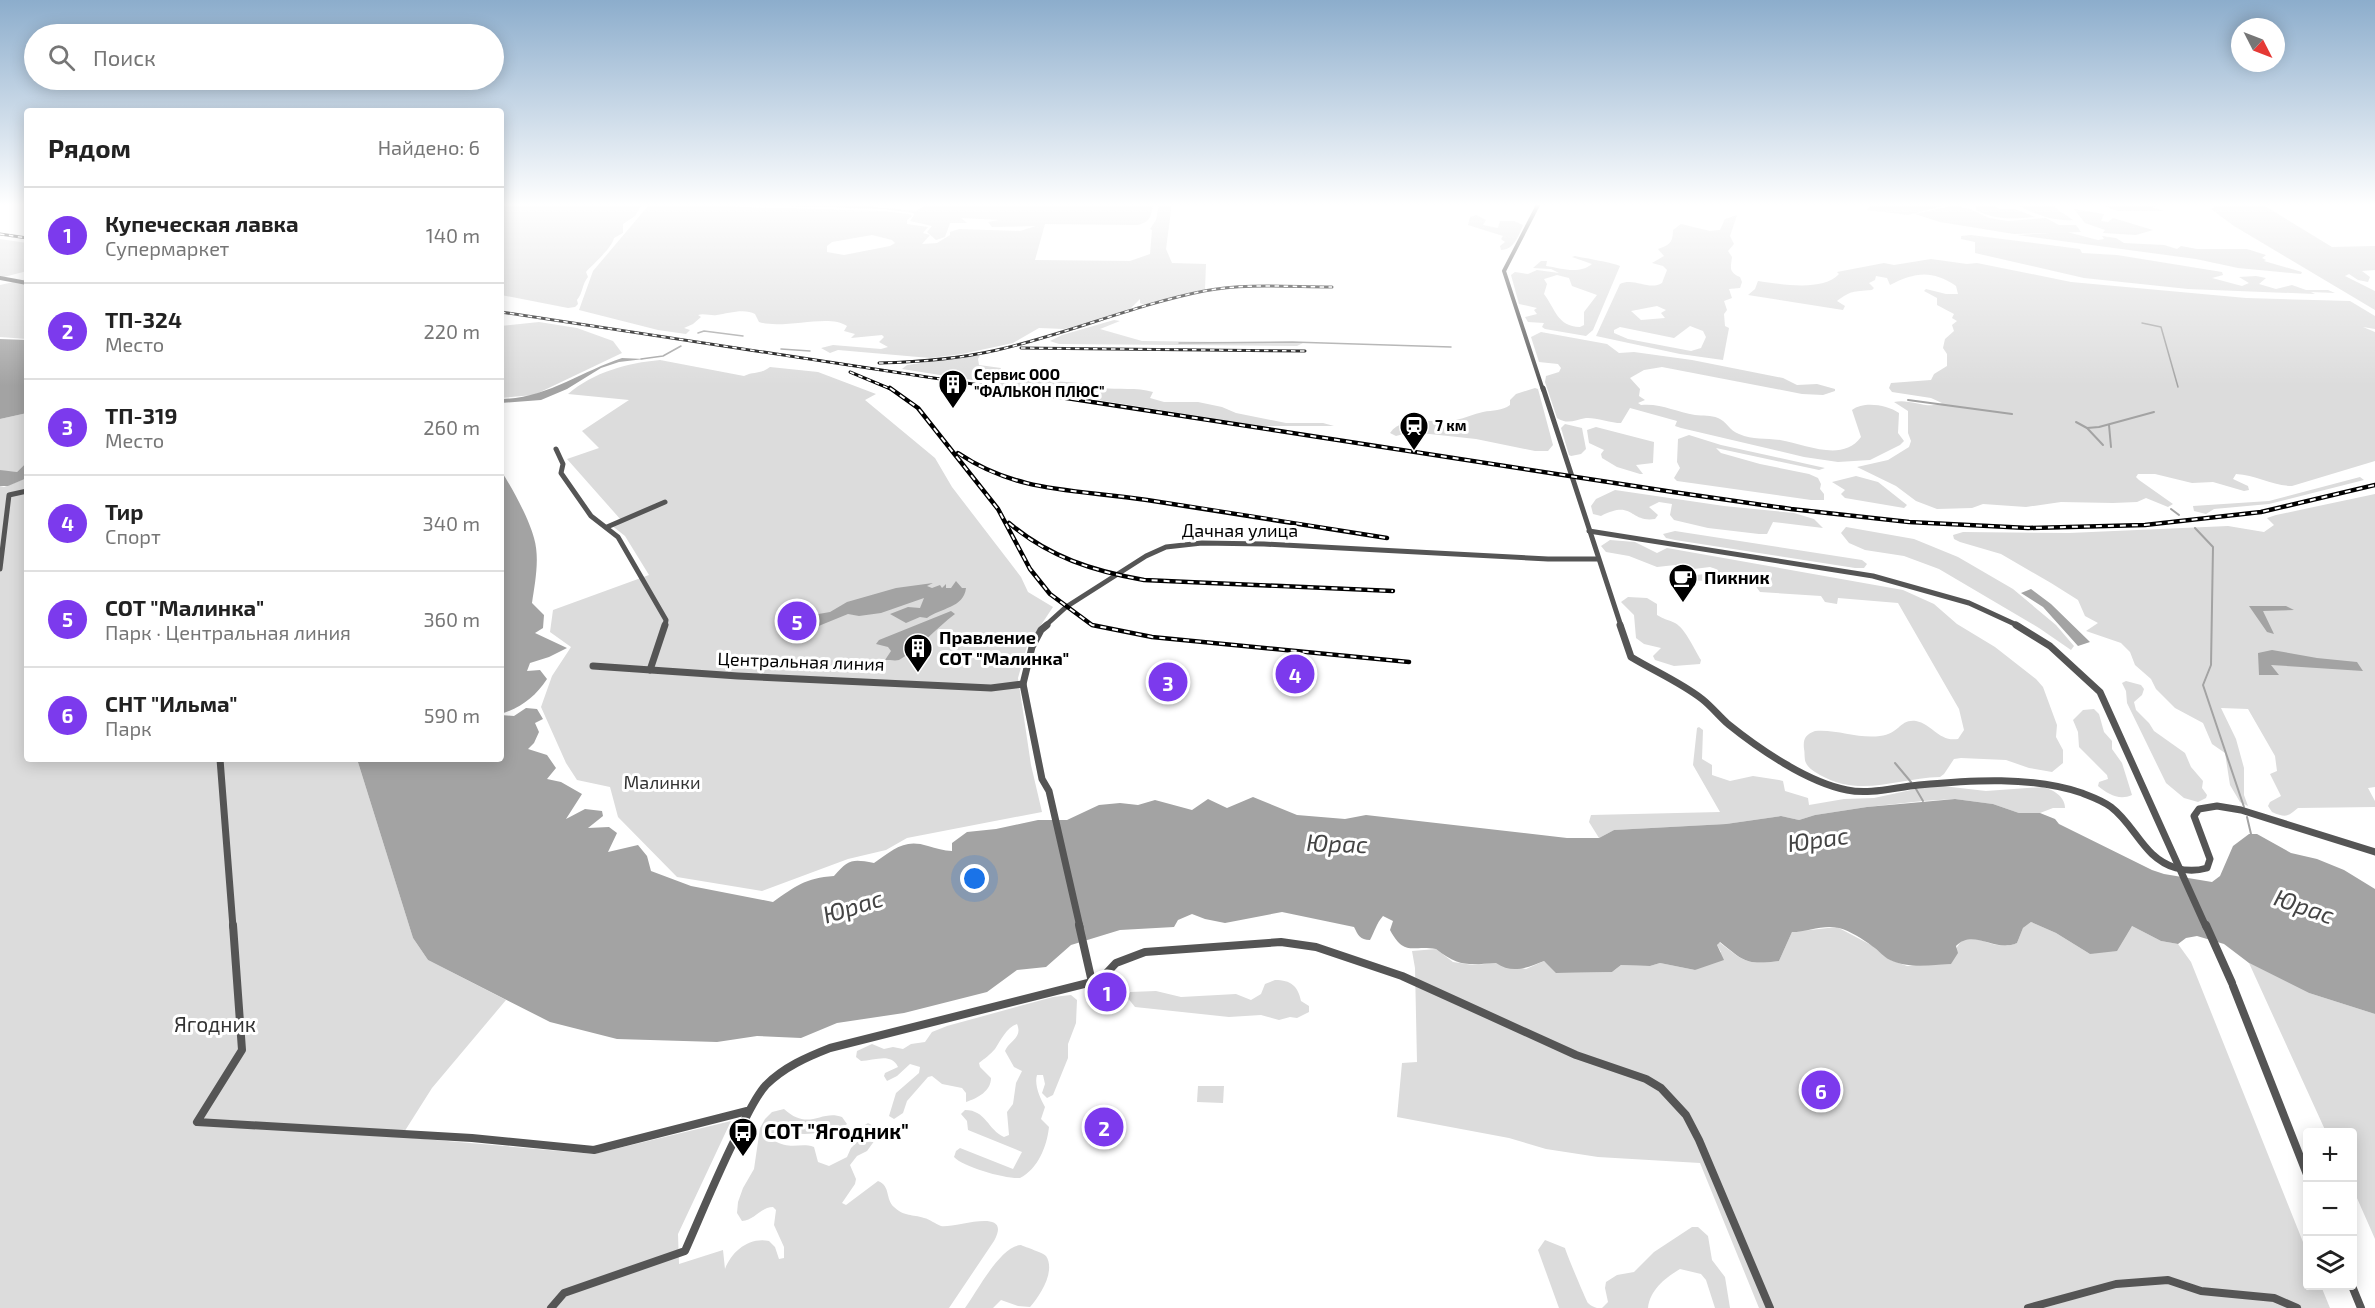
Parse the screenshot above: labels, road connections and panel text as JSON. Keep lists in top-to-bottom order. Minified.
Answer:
{"streets":{"street":["Дачная улица","Центральная линия"]},"crossings":[["Дачная улица","Центральная линия"]],"water":["Юрас"],"parks":["Малинки","Ягодник"],"places":{"building":["Сервис ООО \"ФАЛЬКОН ПЛЮС\"","Правление СОТ \"Малинка\""],"station":["7 км"],"cafe":["Пикник"],"bus stop":["СОТ \"Ягодник\""]},"north":"bottom right","page":{"search":"Поиск","heading":["Рядом","Найдено: 6"],"list":[{"mark":"1","name":"Купеческая лавка","note":"Супермаркет","value":"140 m"},{"mark":"2","name":"ТП-324","note":"Место","value":"220 m"},{"mark":"3","name":"ТП-319","note":"Место","value":"260 m"},{"mark":"4","name":"Тир","note":"Спорт","value":"340 m"},{"mark":"5","name":"СОТ \"Малинка\"","note":"Парк · Центральная линия","value":"360 m"},{"mark":"6","name":"СНТ \"Ильма\"","note":"Парк","value":"590 m"}],"pins":["5","4","3","1","6","2"],"map_buttons":["+","−"]}}
